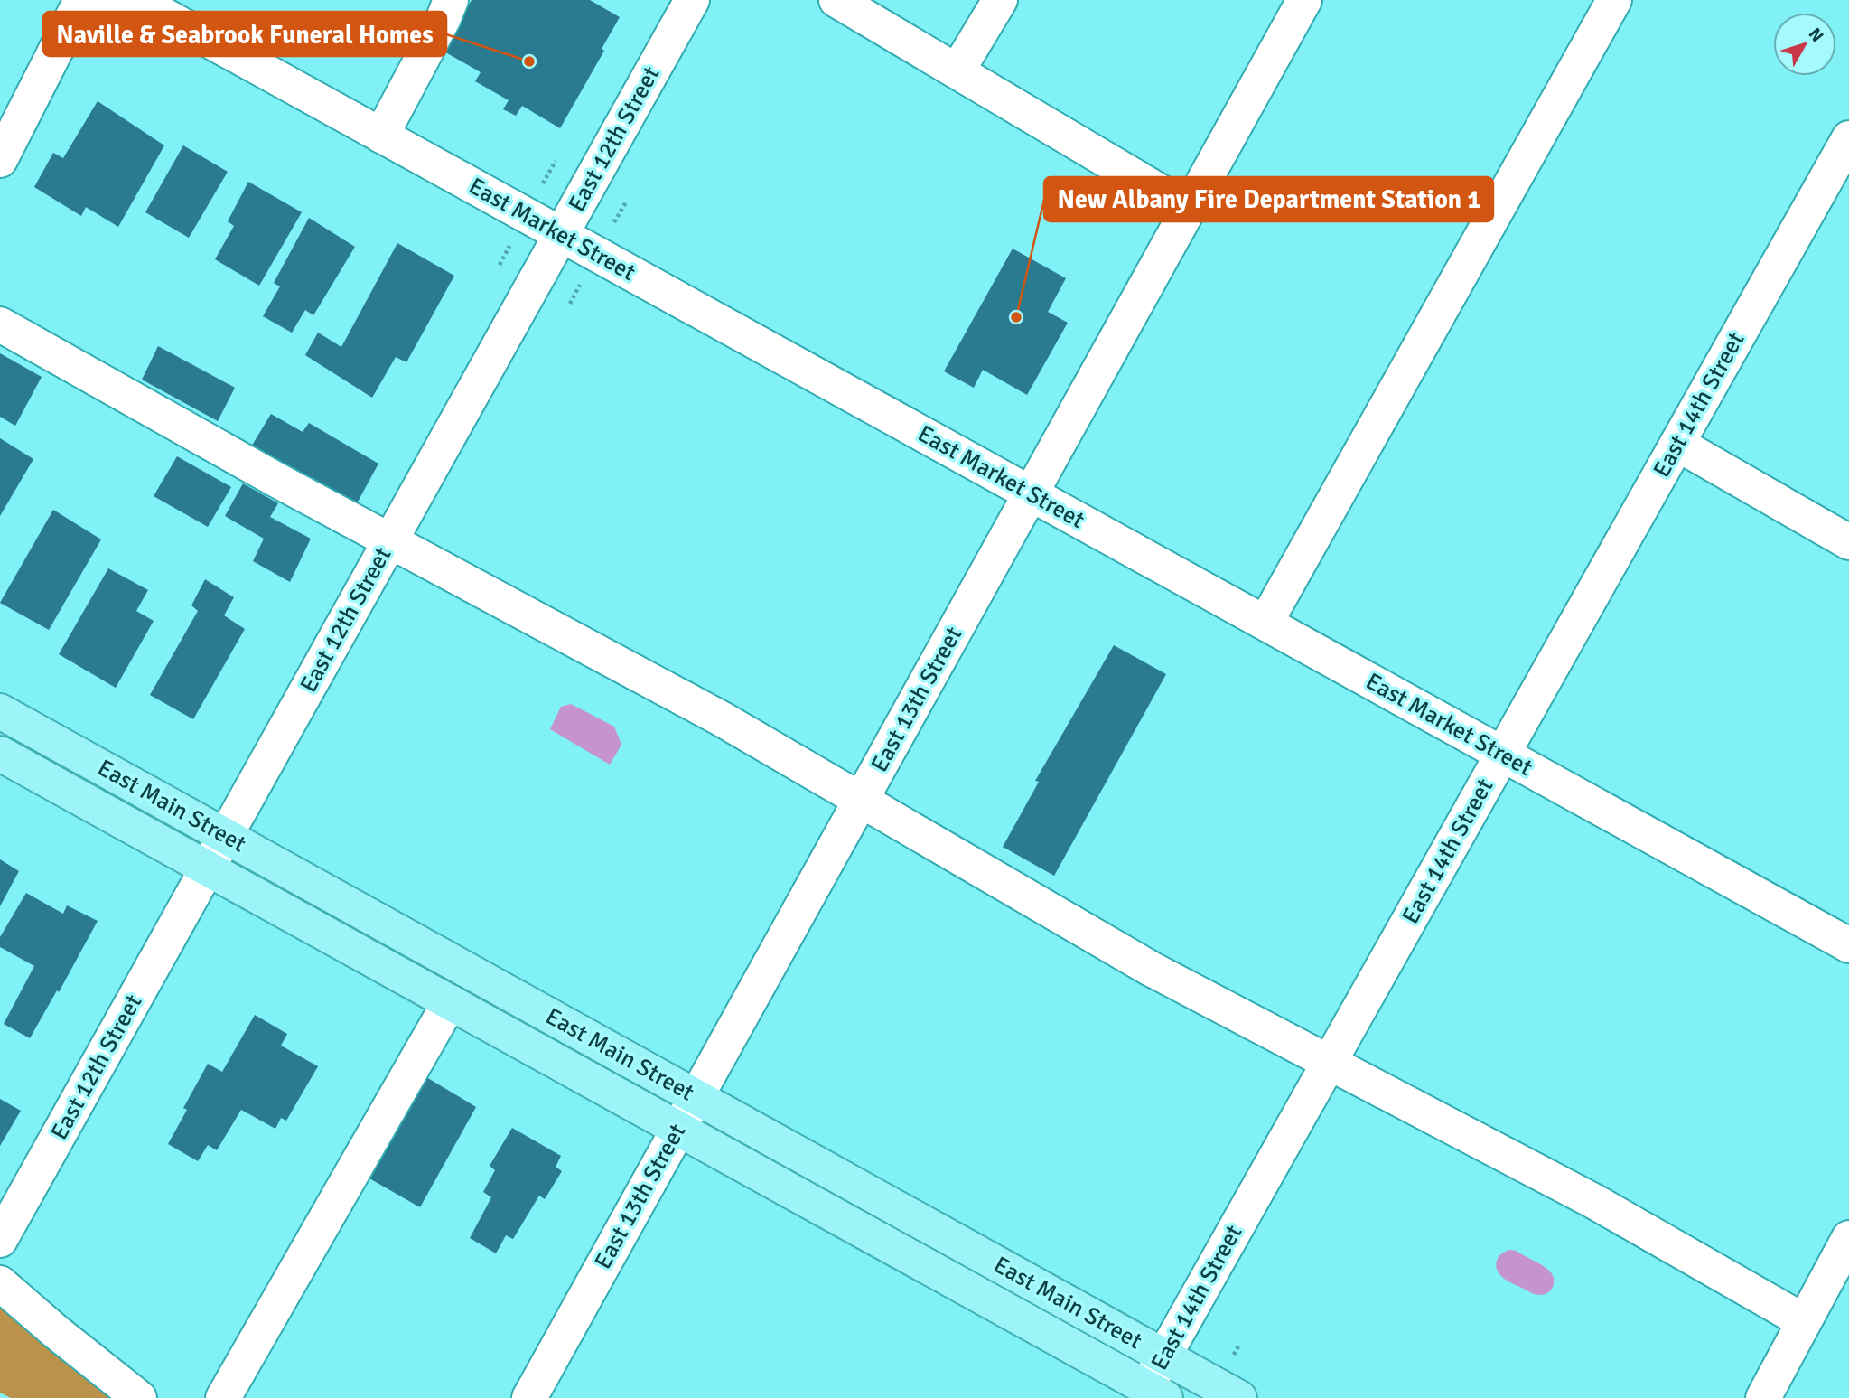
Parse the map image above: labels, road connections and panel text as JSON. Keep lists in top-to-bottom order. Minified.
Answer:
{"streets":{"main road":["East Main Street"],"street":["East 12th Street","East Market Street","East 14th Street","East 13th Street"]},"crossings":[["East 12th Street","East Market Street"],["East 12th Street","East Main Street"],["East Market Street","East 14th Street"],["East Market Street","East 13th Street"],["East 14th Street","East Main Street"],["East 13th Street","East Main Street"]],"places":["Naville & Seabrook Funeral Homes","New Albany Fire Department Station 1"],"north":"top right"}
